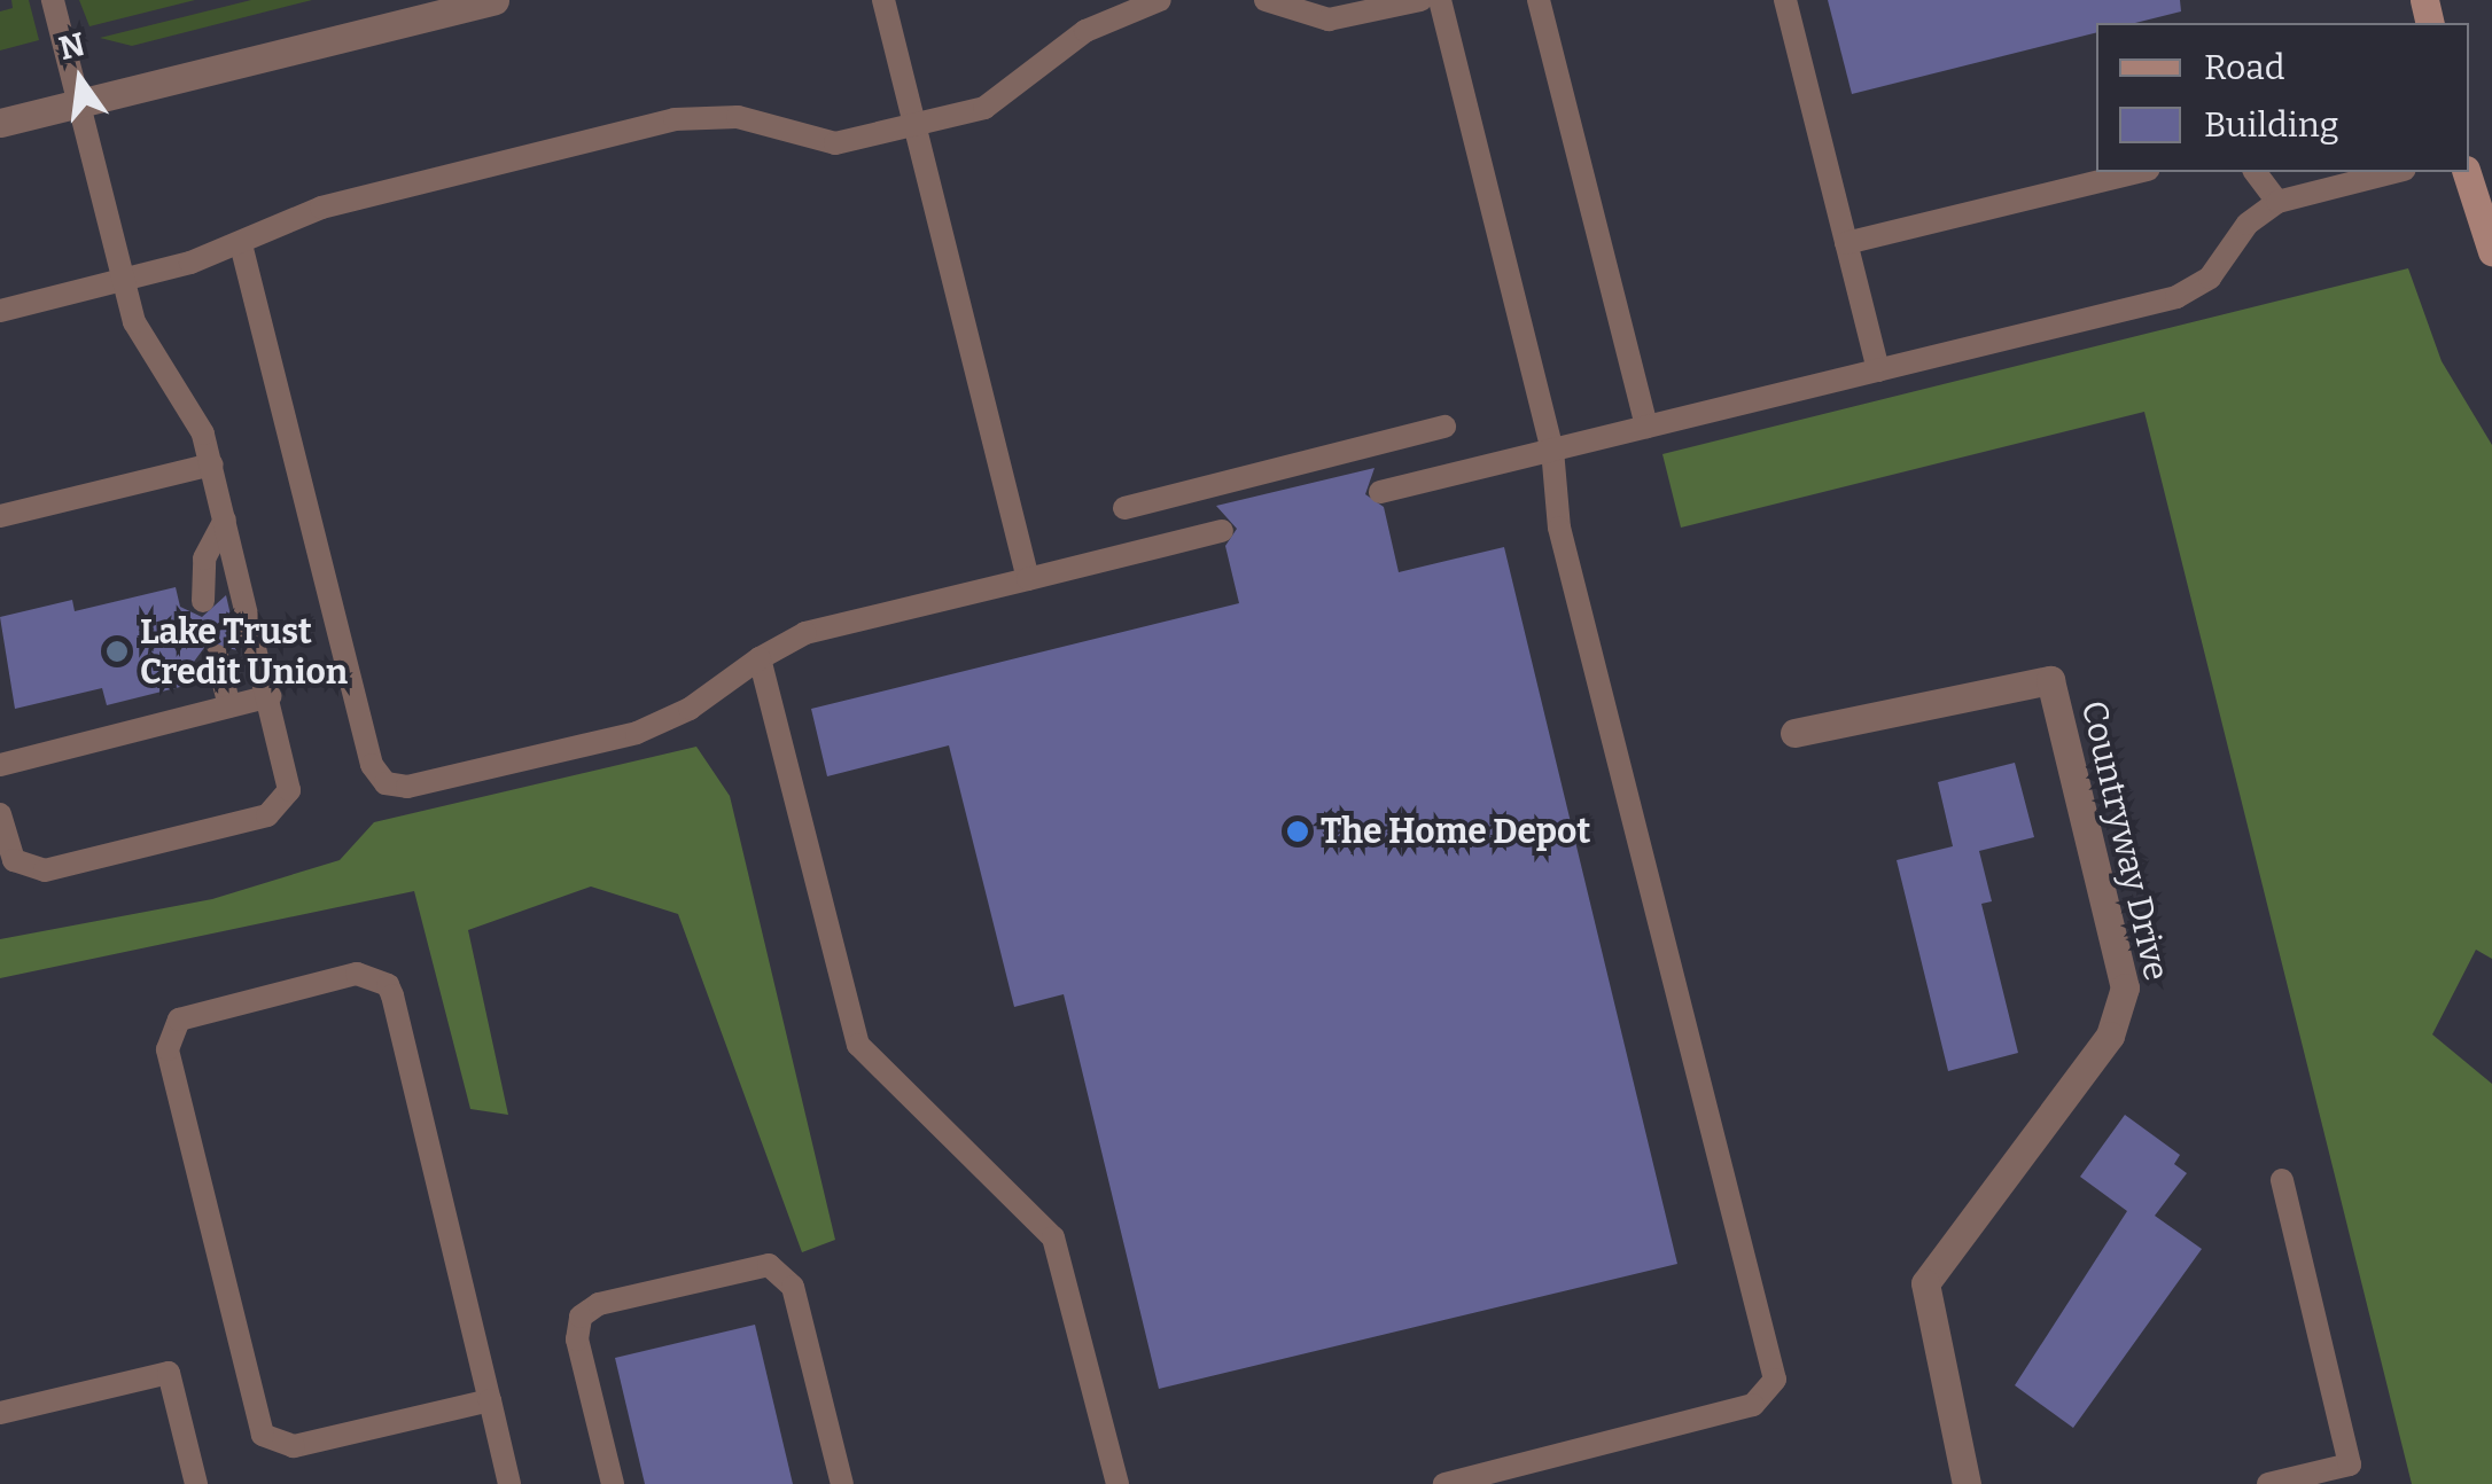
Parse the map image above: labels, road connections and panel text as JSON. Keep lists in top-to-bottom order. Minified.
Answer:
{"streets":{"street":["Countryway Drive"]},"places":["Lake Trust Credit Union","The Home Depot"],"legend":["Road","Building"],"north":"top"}
